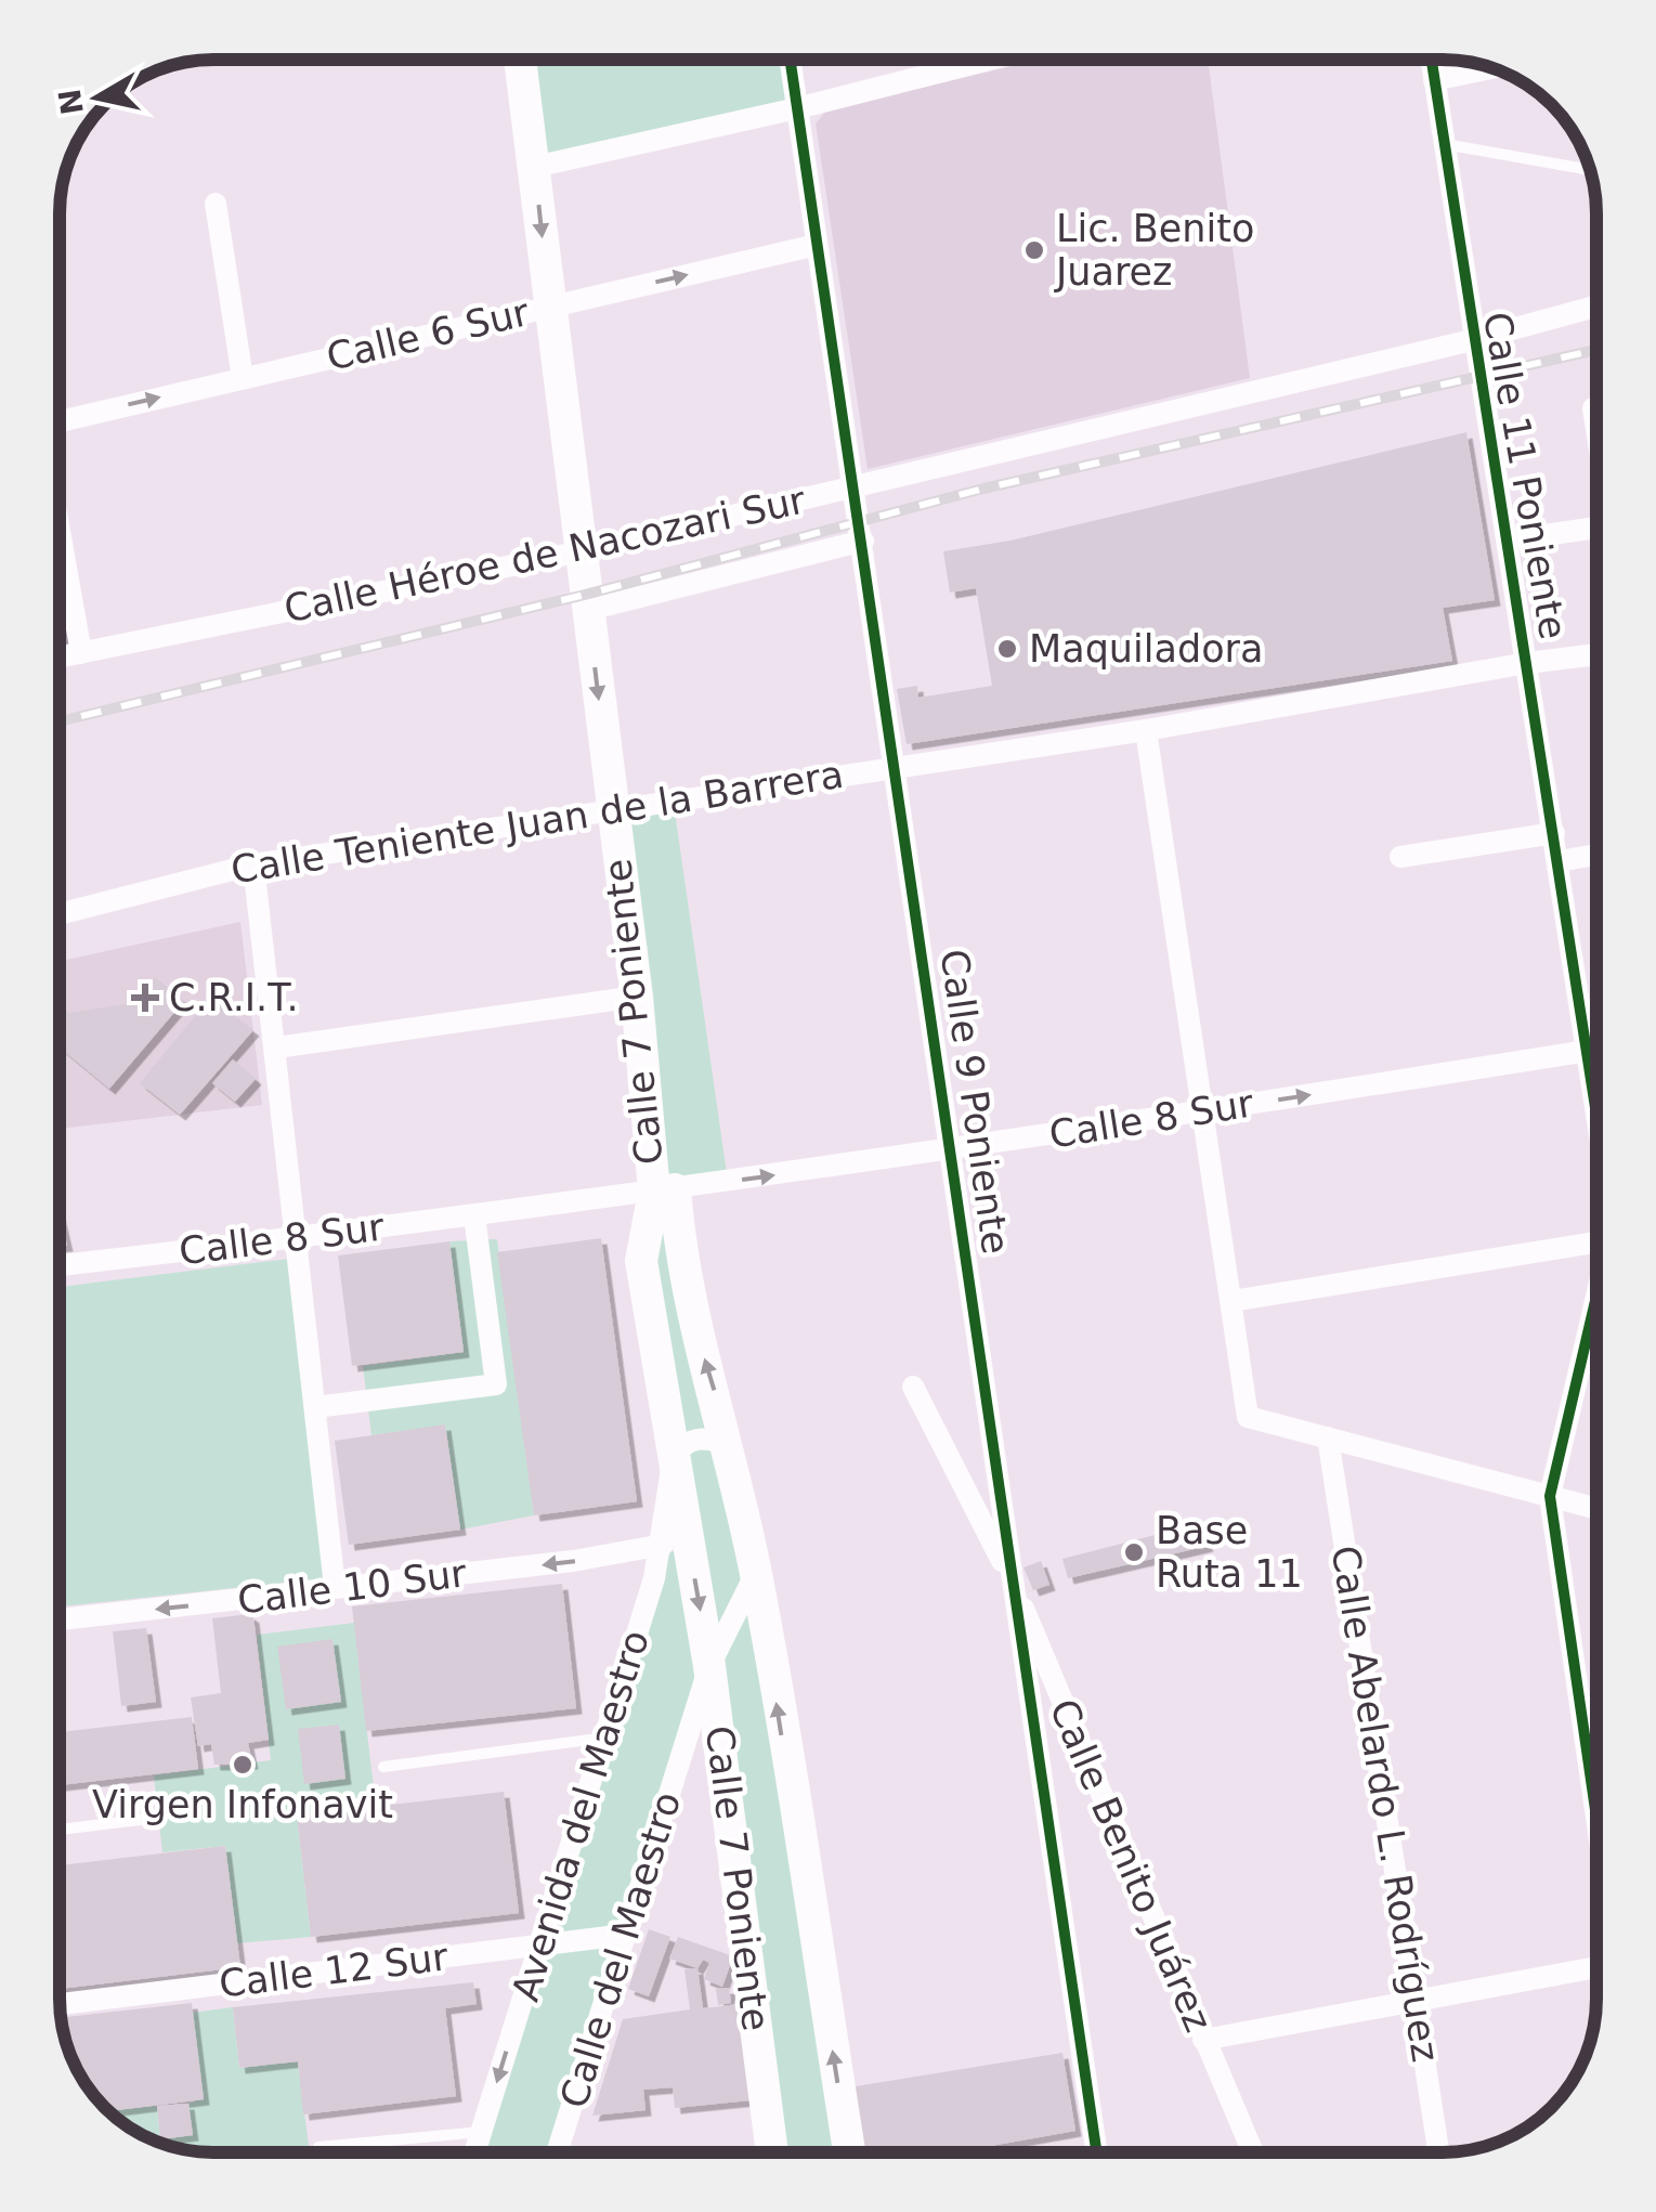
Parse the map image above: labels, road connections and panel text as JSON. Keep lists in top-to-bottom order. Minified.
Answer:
{"streets":{"main road":["Calle 7 Poniente"],"street":["Calle 6 Sur","Calle 11 Poniente","Calle Héroe de Nacozari Sur","Calle Teniente Juan de la Barrera","Calle 9 Poniente","Calle 8 Sur","Calle 10 Sur","Calle Abelardo L. Rodríguez","Avenida del Maestro","Calle Benito Juárez","Calle del Maestro","Calle 12 Sur"]},"crossings":[["Calle 6 Sur","Calle 7 Poniente"],["Calle 6 Sur","Calle 9 Poniente"],["Calle 11 Poniente","Calle Héroe de Nacozari Sur"],["Calle 11 Poniente","Calle Teniente Juan de la Barrera"],["Calle 11 Poniente","Calle 8 Sur"],["Calle Héroe de Nacozari Sur","Calle 7 Poniente"],["Calle Héroe de Nacozari Sur","Calle 9 Poniente"],["Calle Teniente Juan de la Barrera","Calle 7 Poniente"],["Calle Teniente Juan de la Barrera","Calle 9 Poniente"],["Calle 7 Poniente","Calle 8 Sur"],["Calle 7 Poniente","Avenida del Maestro"],["Calle 7 Poniente","Calle del Maestro"],["Calle 9 Poniente","Calle 8 Sur"],["Calle 9 Poniente","Calle Benito Juárez"],["Calle 10 Sur","Avenida del Maestro"],["Avenida del Maestro","Calle 12 Sur"],["Calle del Maestro","Calle 12 Sur"]],"one_way":["Calle 10 Sur"],"places":{"other":["Lic. Benito Juarez","Maquiladora","Base Ruta 11","Virgen Infonavit"],"health":["C.R.I.T."]},"north":"left"}
